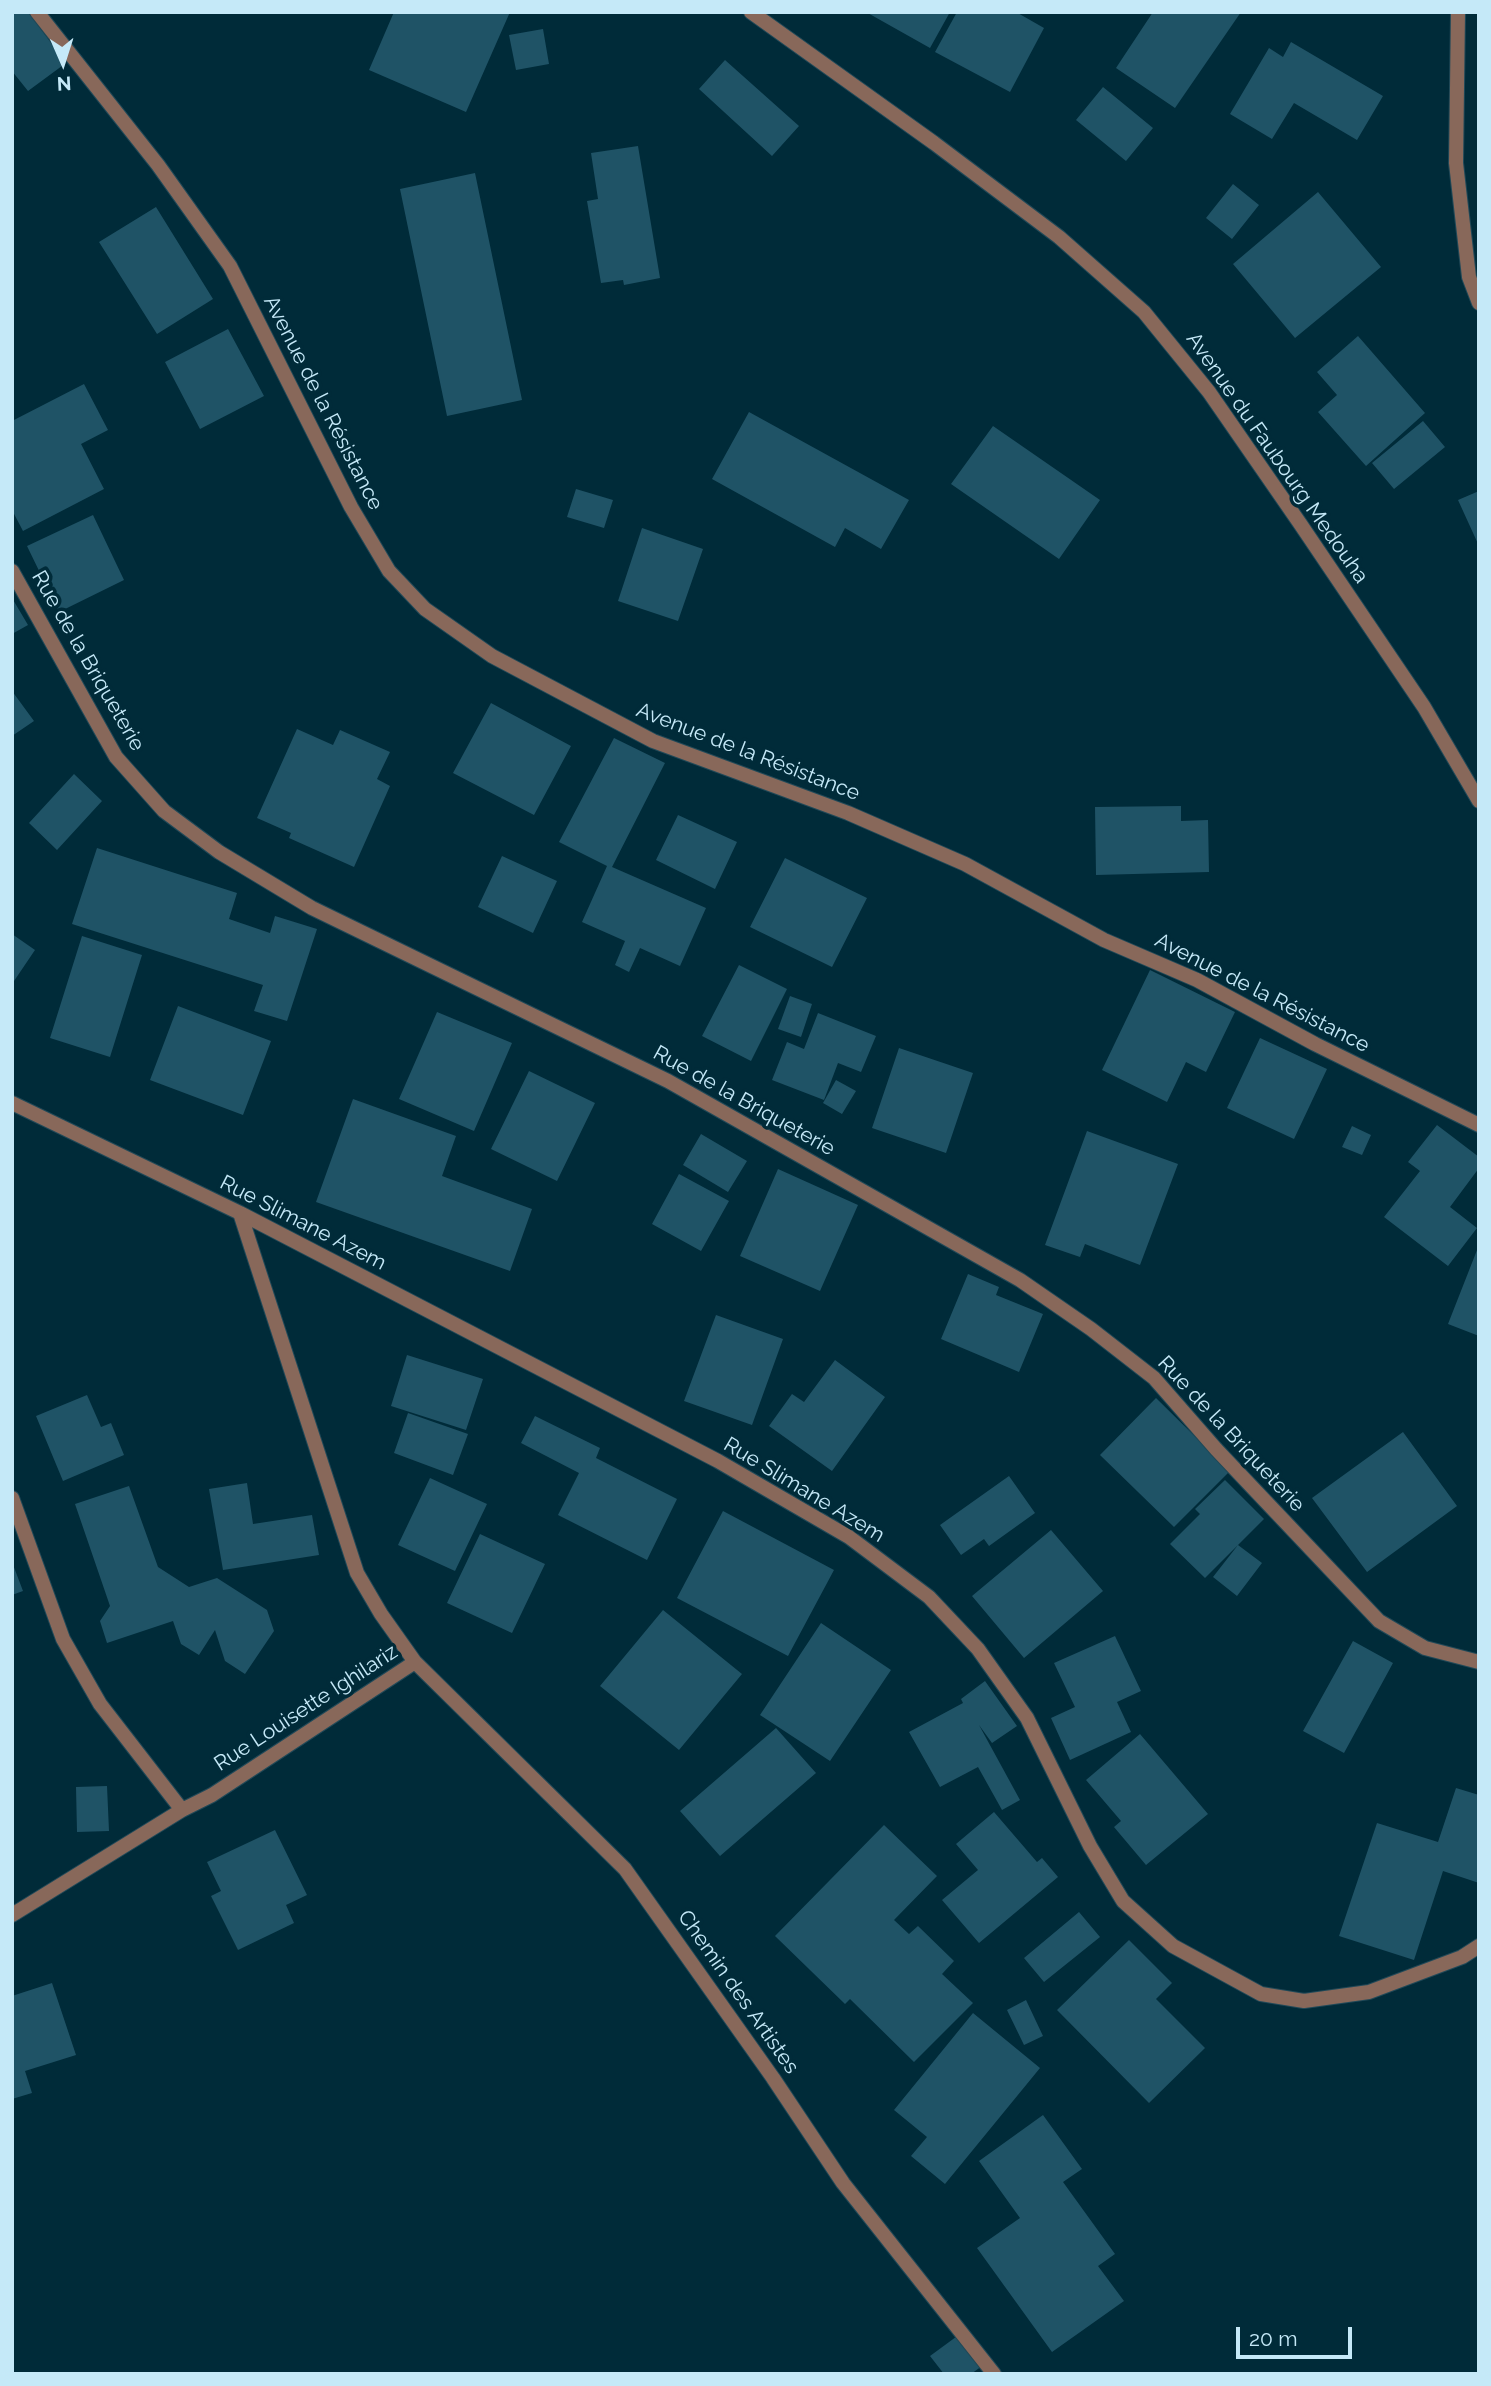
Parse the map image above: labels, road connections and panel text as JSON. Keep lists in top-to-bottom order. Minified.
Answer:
{"streets":{"street":["Avenue de la Résistance","Avenue du Faubourg Medouha","Rue de la Briqueterie","Rue Slimane Azem","Rue Louisette Ighilariz","Chemin des Artistes"]},"crossings":[["Rue Slimane Azem","Rue Louisette Ighilariz"],["Rue Louisette Ighilariz","Chemin des Artistes"]],"scale_bar":"20 m","north":"bottom"}
